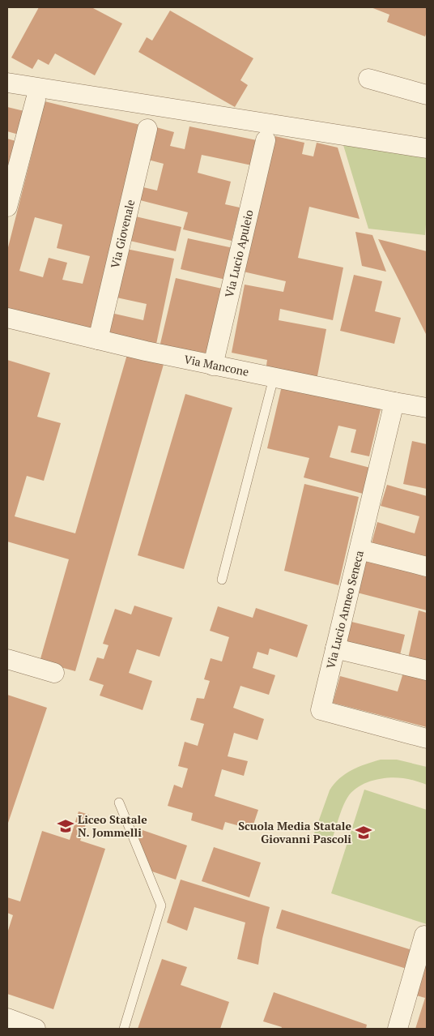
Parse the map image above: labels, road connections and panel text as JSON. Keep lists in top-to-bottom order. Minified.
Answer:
{"streets":{"street":["Via Giovenale","Via Lucio Apuleio","Via Mancone","Via Lucio Anneo Seneca"]},"crossings":[["Via Giovenale","Via Mancone"],["Via Lucio Apuleio","Via Mancone"],["Via Mancone","Via Lucio Anneo Seneca"]],"places":{"school or university":["Liceo Statale N. Jommelli","Scuola Media Statale Giovanni Pascoli"]}}
